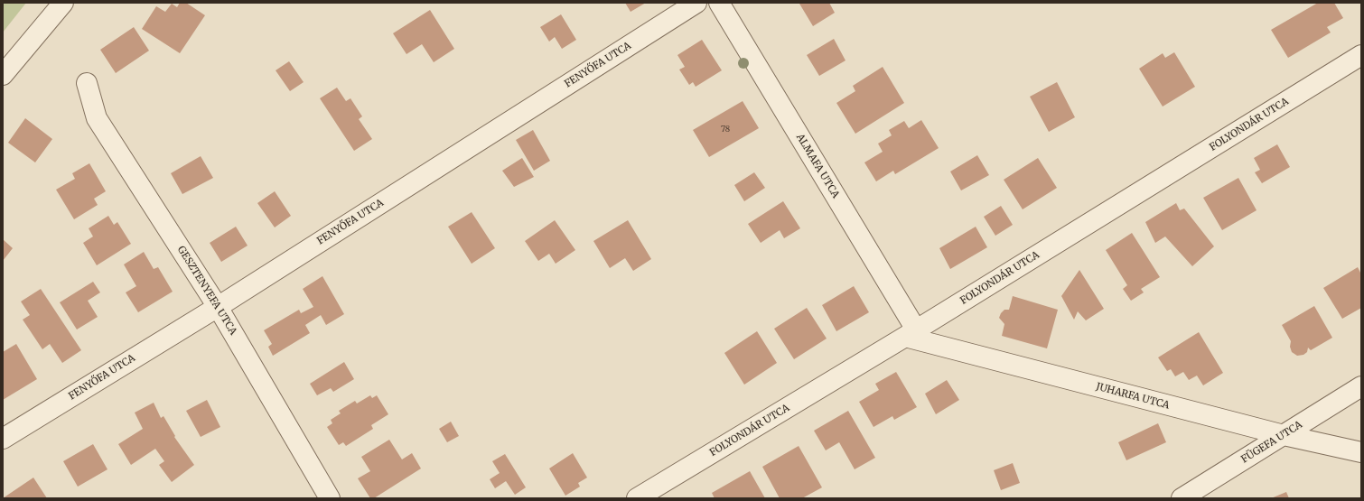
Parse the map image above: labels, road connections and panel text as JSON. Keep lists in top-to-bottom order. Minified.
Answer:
{"streets":{"street":["FENYŐFA UTCA","FOLYONDÁR UTCA","ALMAFA UTCA","GESZTENYEFA UTCA","JUHARFA UTCA","FÜGEFA UTCA"]},"crossings":[["FENYŐFA UTCA","GESZTENYEFA UTCA"],["FOLYONDÁR UTCA","ALMAFA UTCA"],["FOLYONDÁR UTCA","JUHARFA UTCA"],["ALMAFA UTCA","JUHARFA UTCA"],["JUHARFA UTCA","FÜGEFA UTCA"]],"house_numbers":["78"]}
